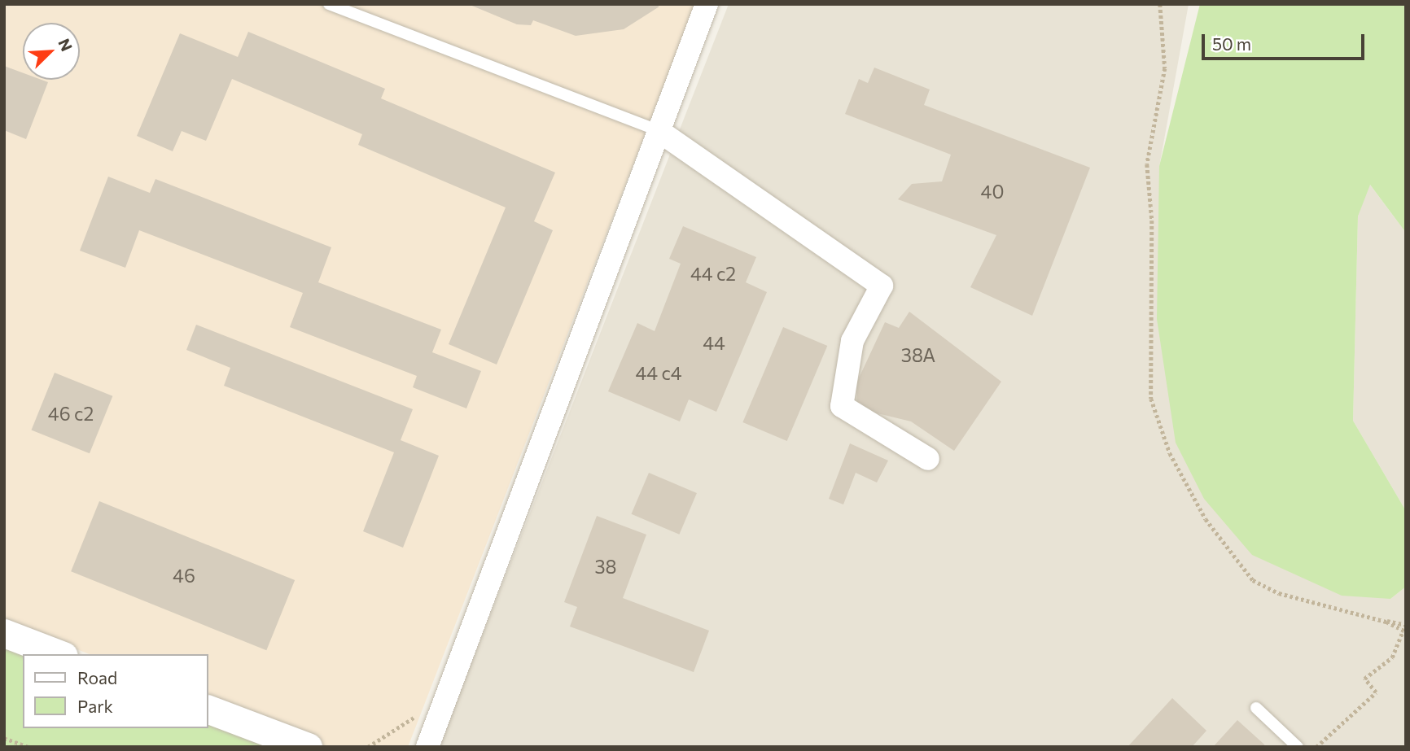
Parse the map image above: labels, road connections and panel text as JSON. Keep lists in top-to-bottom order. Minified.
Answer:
{"house_numbers":["40","44 с2","44","38А","44 с4","46 с2","38","46"],"legend":["Road","Park"],"scale_bar":"50 m","north":"top right"}
